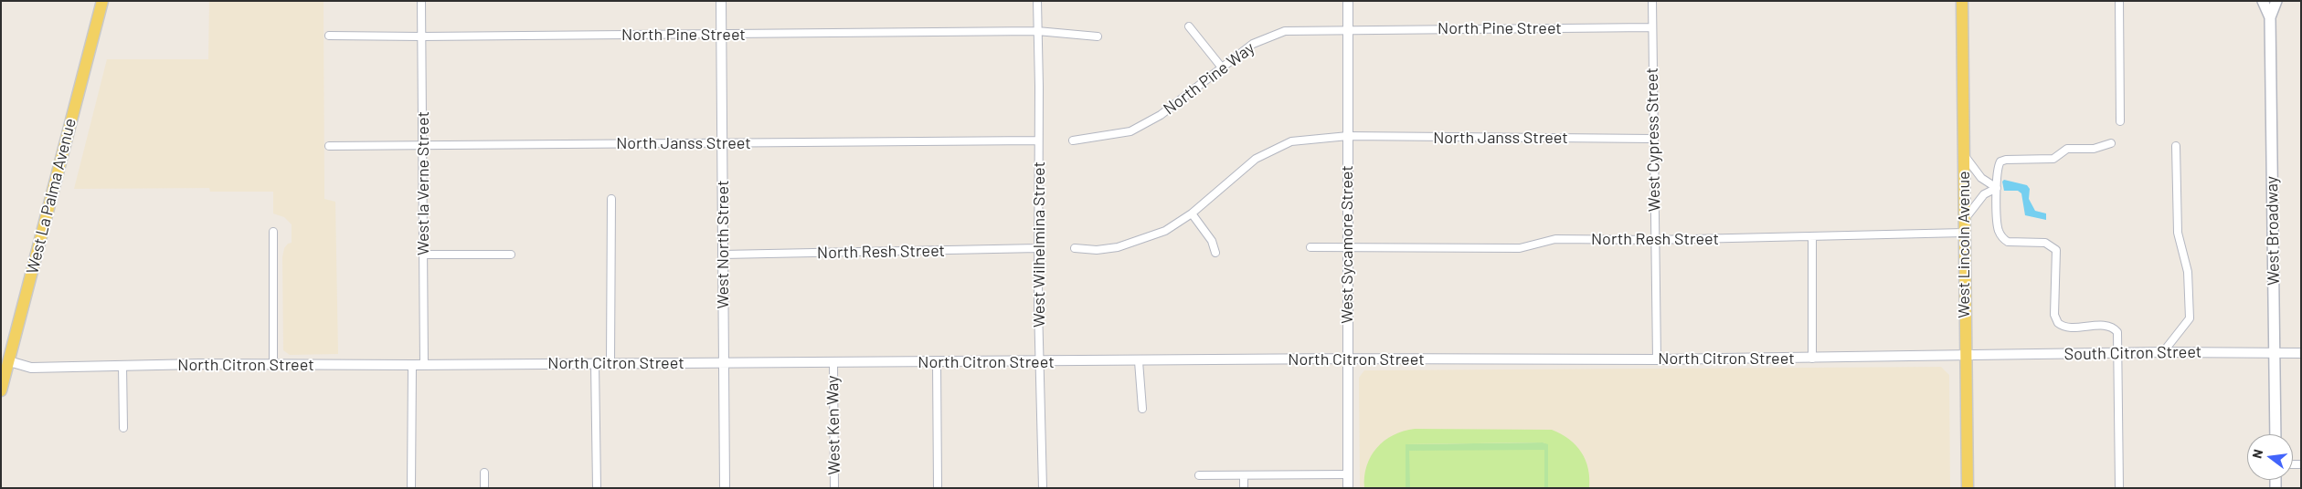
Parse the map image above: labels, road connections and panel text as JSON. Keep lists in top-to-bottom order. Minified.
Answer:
{"streets":{"main road":["West La Palma Avenue","West Broadway","West Lincoln Avenue"],"street":["North Pine Street","North Pine Way","North Janss Street","West Cypress Street","West la Verne Street","North Resh Street","West North Street","West Wilhelmina Street","West Sycamore Street","South Citron Street","North Citron Street","West Ken Way"]},"crossings":[["North Pine Street","North Pine Way"],["North Pine Street","West Cypress Street"],["North Pine Street","West la Verne Street"],["North Pine Street","West North Street"],["North Pine Street","West Wilhelmina Street"],["North Pine Street","West Sycamore Street"],["North Pine Way","West Sycamore Street"],["North Janss Street","West Cypress Street"],["North Janss Street","West la Verne Street"],["North Janss Street","West North Street"],["North Janss Street","West Wilhelmina Street"],["North Janss Street","West Sycamore Street"],["West Cypress Street","North Resh Street"],["West Cypress Street","North Citron Street"],["West la Verne Street","North Citron Street"],["West La Palma Avenue","North Citron Street"],["West Broadway","South Citron Street"],["North Resh Street","West North Street"],["North Resh Street","West Wilhelmina Street"],["North Resh Street","West Sycamore Street"],["North Resh Street","West Lincoln Avenue"],["West North Street","North Citron Street"],["West Wilhelmina Street","North Citron Street"],["West Sycamore Street","North Citron Street"],["West Lincoln Avenue","South Citron Street"],["West Lincoln Avenue","North Citron Street"],["South Citron Street","North Citron Street"],["North Citron Street","West Ken Way"]],"north":"left"}
